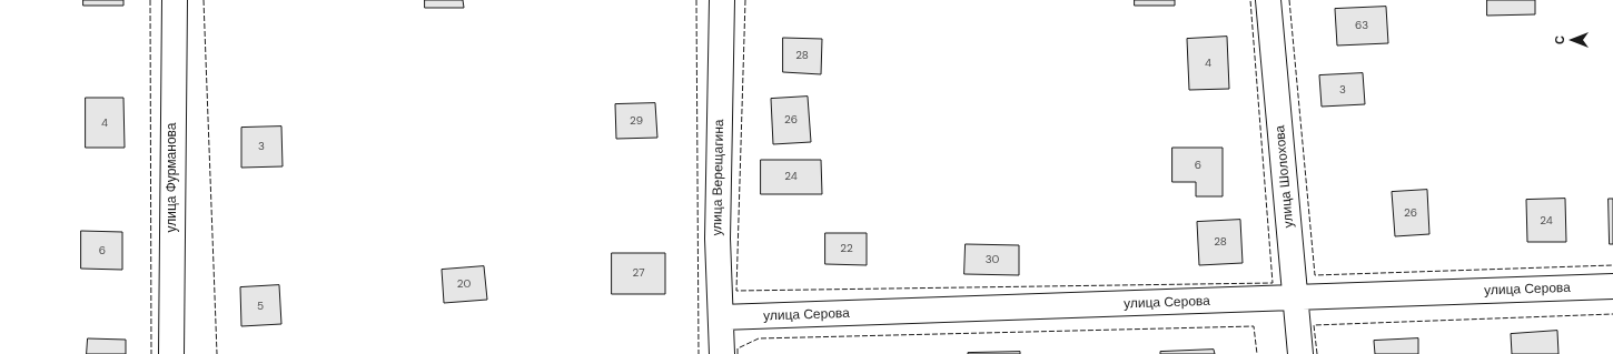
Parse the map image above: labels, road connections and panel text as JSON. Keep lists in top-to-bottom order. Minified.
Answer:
{"streets":{"street":["улица Шолохова","улица Фурманова","улица Верещагина","улица Серова"]},"crossings":[["улица Шолохова","улица Серова"],["улица Верещагина","улица Серова"]],"house_numbers":["63","28","4","3","26","29","4","3","6","24","26","24","28","22","6","30","27","20","5"],"north":"left"}
